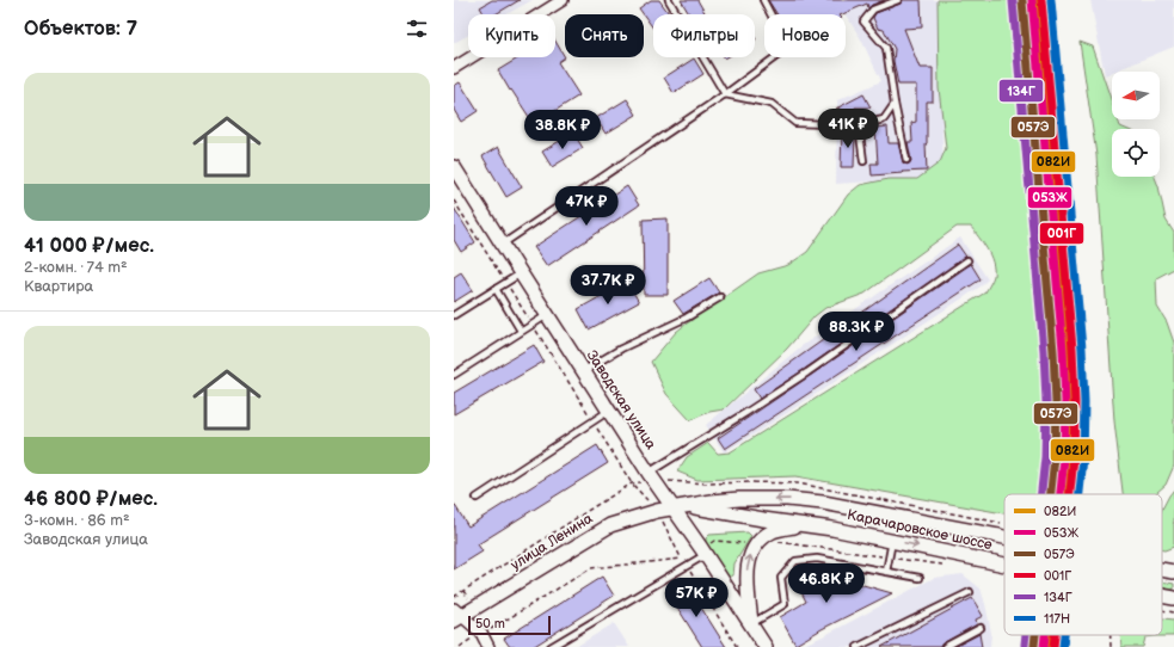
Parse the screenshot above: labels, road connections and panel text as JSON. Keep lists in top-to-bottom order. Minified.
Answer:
{"streets":{"street":["Заводская улица","Карачаровское шоссе","улица Ленина"]},"crossings":[["Заводская улица","Карачаровское шоссе"],["Заводская улица","улица Ленина"],["Карачаровское шоссе","улица Ленина"]],"lines":["transit line 082И","transit line 053Ж","transit line 001Г","transit line 117Н","transit line 057Э","transit line 134Г"],"legend":["082И","053Ж","057Э","001Г","134Г","117Н"],"scale_bar":"50 m","north":"left","page":{"heading":"Объектов: 7","chip":["Купить","Снять","Фильтры","Новое"],"list":[{"name":"41 000 ₽/мес.","note":"2-комн. · 74 m² · Квартира"},{"name":"46 800 ₽/мес.","note":"3-комн. · 86 m² · Заводская улица"}],"price":["41K ₽","38.8K ₽","47K ₽","37.7K ₽","88.3K ₽","46.8K ₽","57K ₽"],"scale":"50 m"}}
